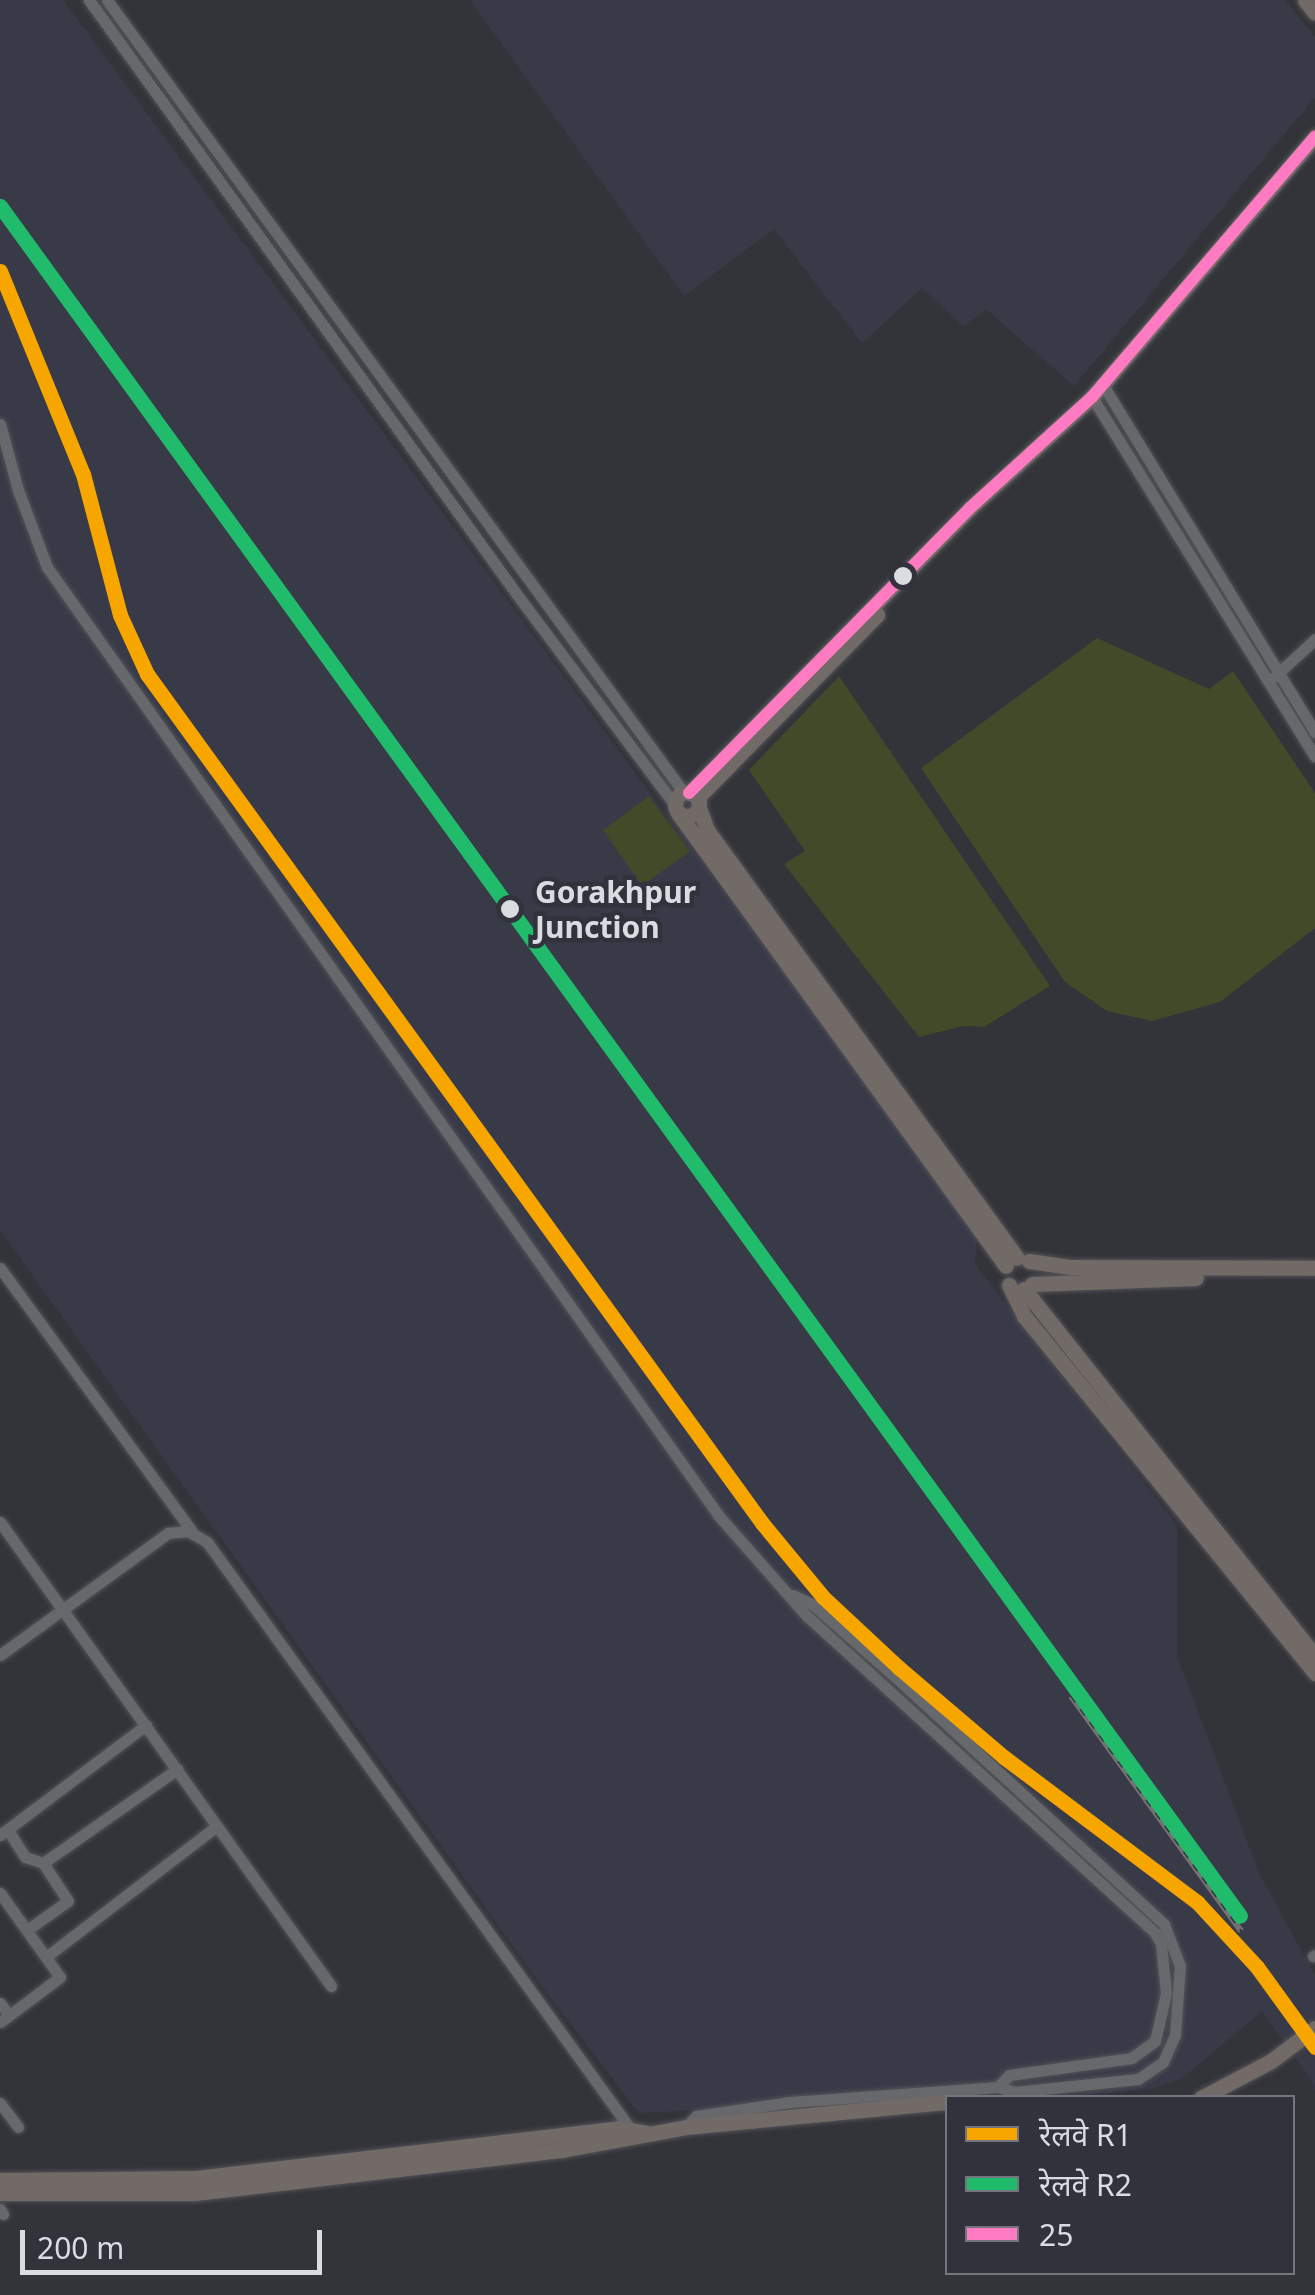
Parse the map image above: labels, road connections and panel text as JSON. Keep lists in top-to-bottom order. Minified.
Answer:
{"places":["Gorakhpur Junction"],"lines":["transit line 25","rail line R2","rail line R1"],"legend":["रेलवे R1","रेलवे R2","25"],"scale_bar":"200 m"}
